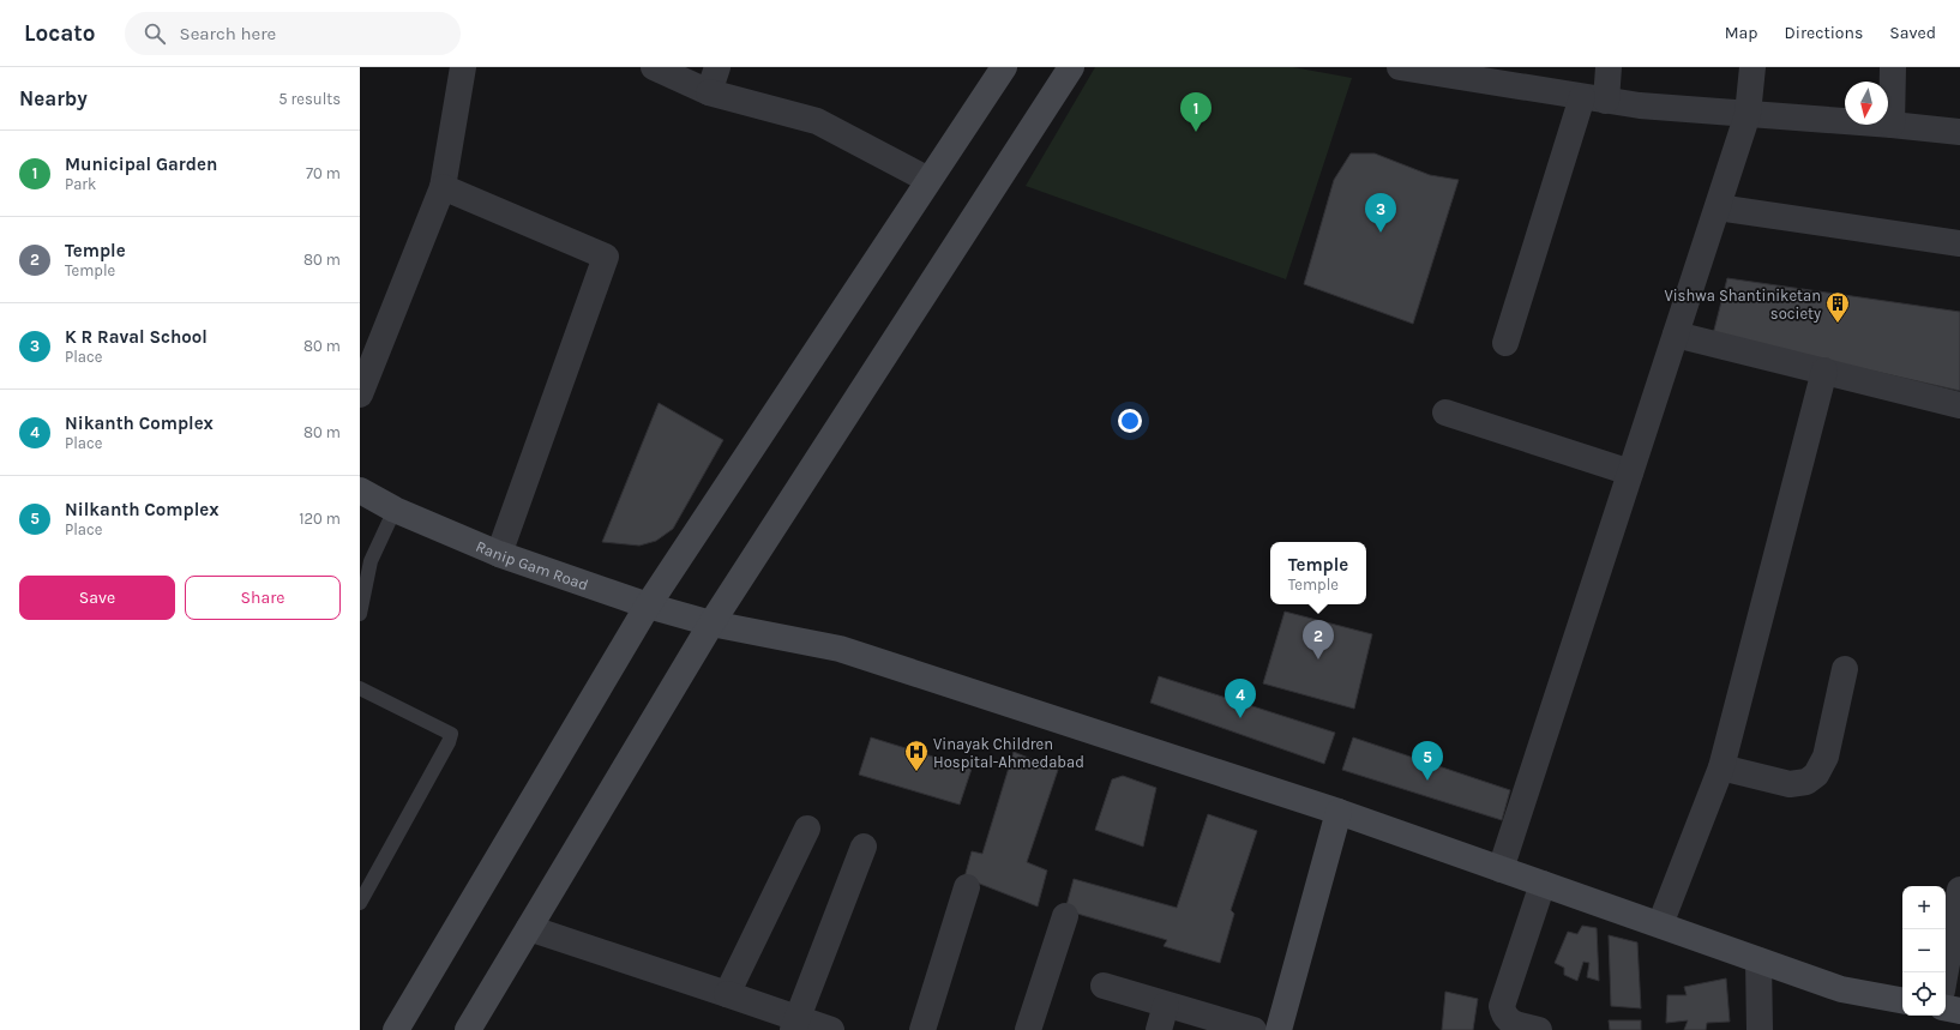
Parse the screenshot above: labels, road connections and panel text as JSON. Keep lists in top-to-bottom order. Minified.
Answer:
{"streets":{"main road":["Ranip Gam Road"]},"places":{"building":["Vishwa Shantiniketan society"],"hospital":["Vinayak Children Hospital-Ahmedabad"]},"north":"bottom","page":{"header":"Locato","search":"Search here","nav":["Map","Directions","Saved"],"heading":["Nearby","5 results"],"pins":["1","3","2","4","5"],"list":[{"mark":"1","name":"Municipal Garden","note":"Park","value":"70 m"},{"mark":"2","name":"Temple","note":"Temple","value":"80 m"},{"mark":"3","name":"K R Raval School","note":"Place","value":"80 m"},{"mark":"4","name":"Nikanth Complex","note":"Place","value":"80 m"},{"mark":"5","name":"Nilkanth Complex","note":"Place","value":"120 m"}],"popup":["Temple","Temple"],"buttons":["Save","Share"],"map_buttons":["+","−"]}}
